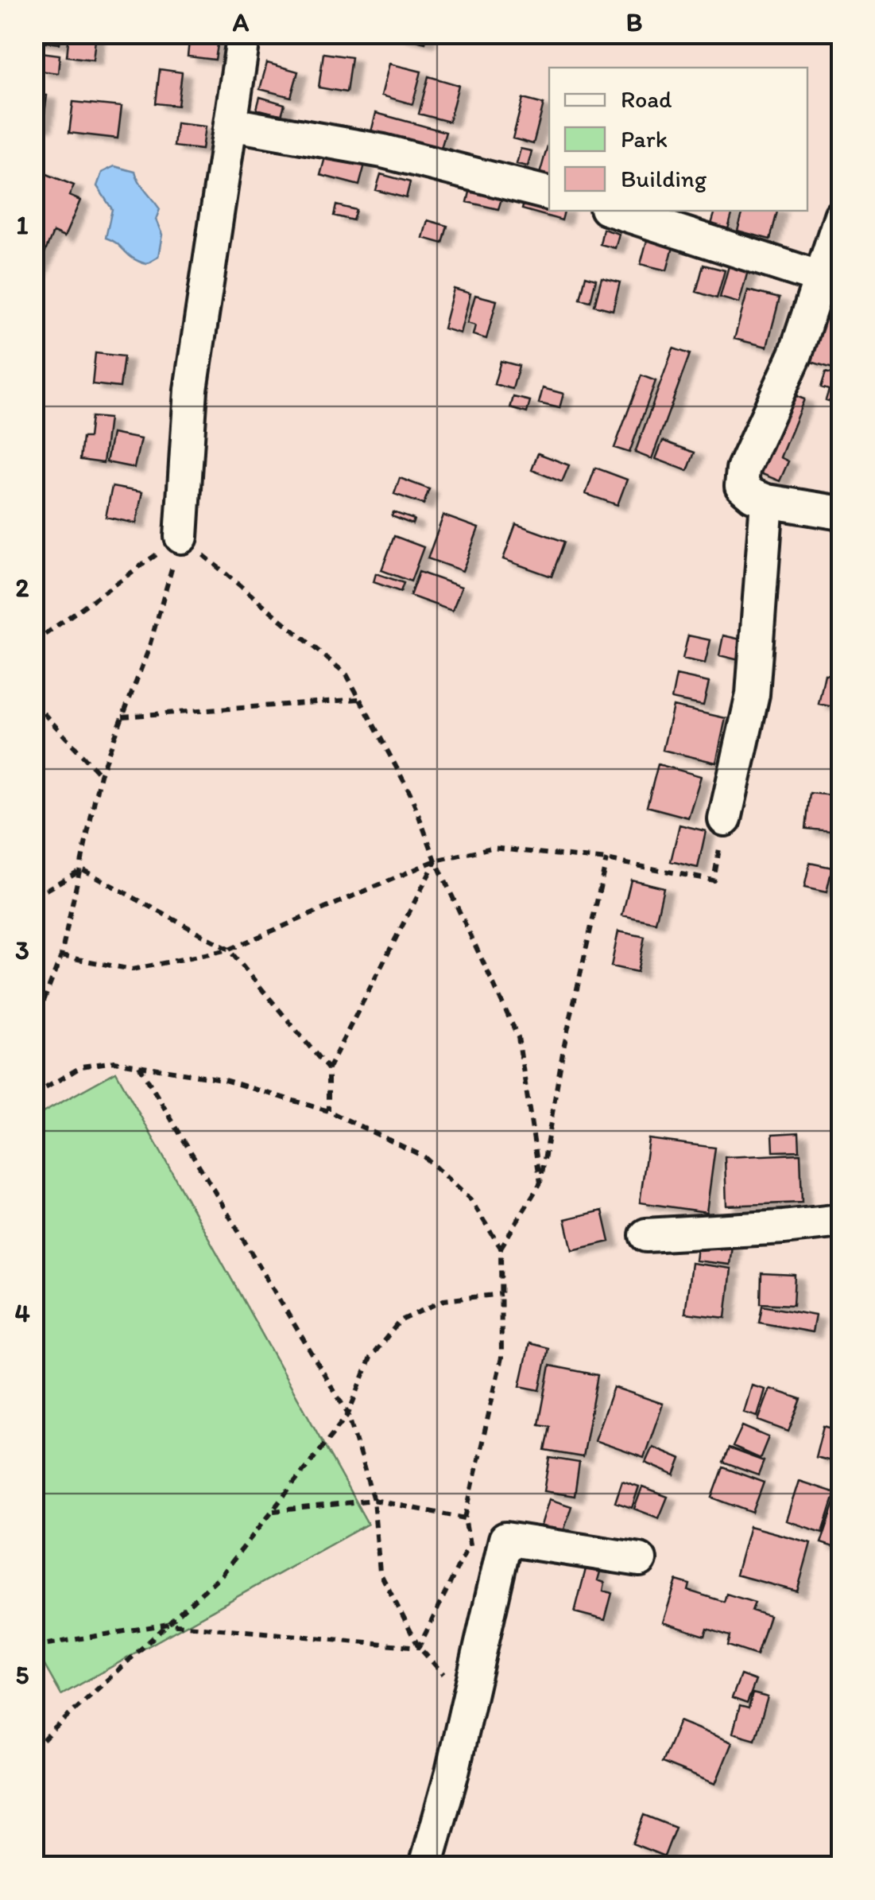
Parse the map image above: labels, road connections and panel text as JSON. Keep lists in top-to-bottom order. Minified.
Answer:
{"legend":["Road","Park","Building"],"grid":{"columns":["A","B"],"rows":["1","2","3","4","5"]}}
